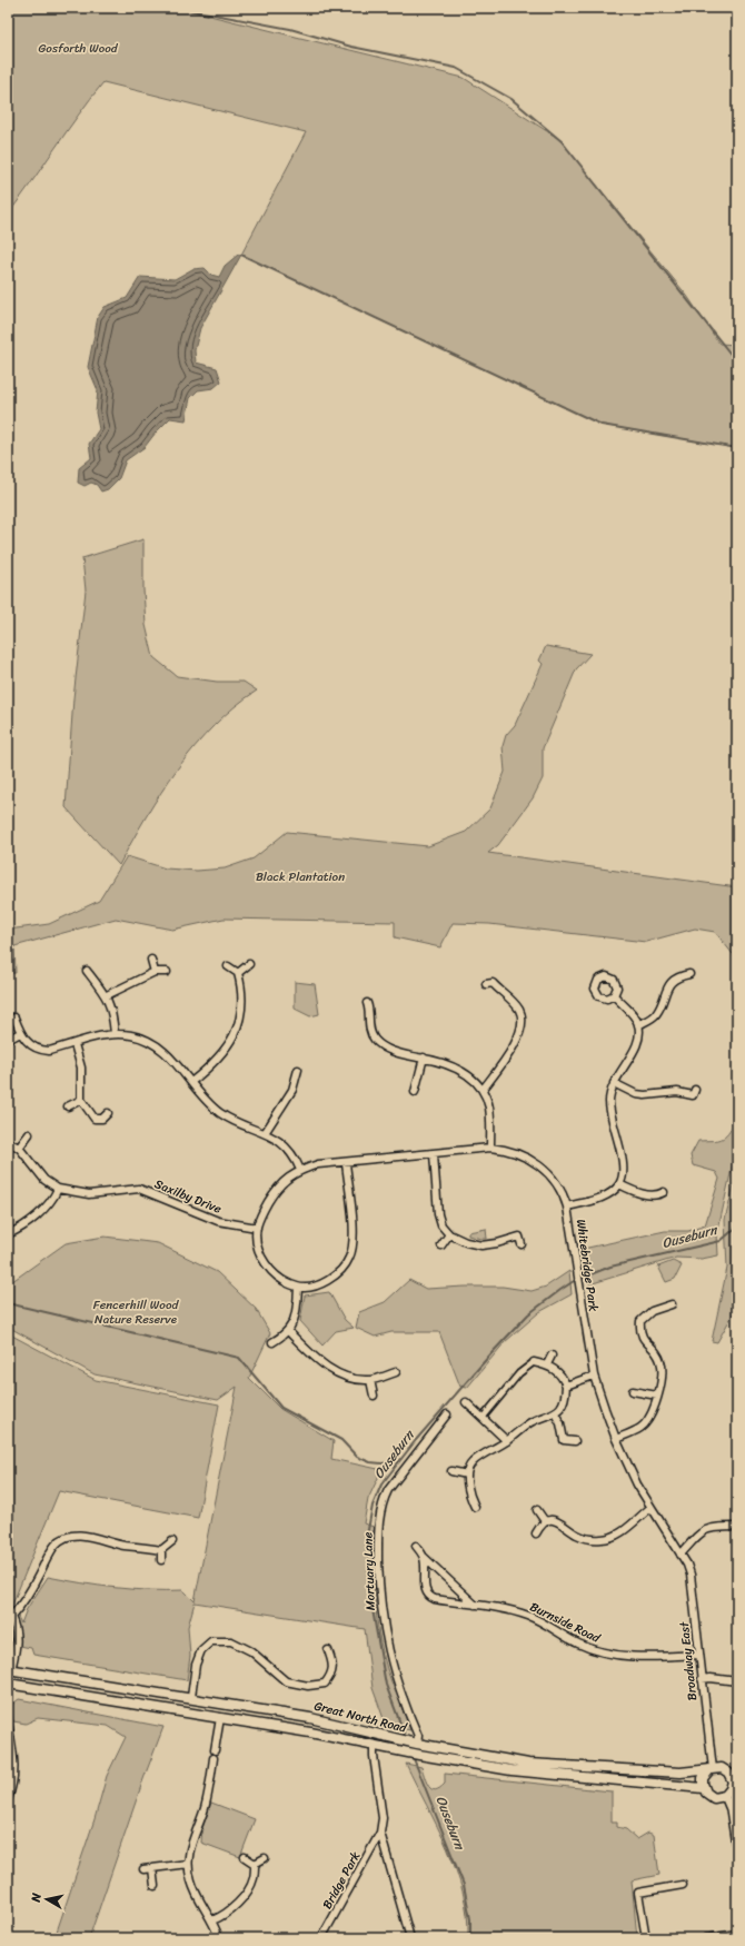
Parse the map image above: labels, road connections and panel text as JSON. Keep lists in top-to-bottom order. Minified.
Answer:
{"streets":{"main road":["Great North Road"],"street":["Saxilby Drive","Whitebridge Park","Mortuary Lane","Burnside Road","Broadway East","Bridge Park"]},"crossings":[["Saxilby Drive","Whitebridge Park"],["Whitebridge Park","Broadway East"],["Mortuary Lane","Great North Road"],["Burnside Road","Broadway East"],["Broadway East","Great North Road"],["Great North Road","Bridge Park"]],"water":["Ouseburn"],"parks":["Gosforth Wood","Black Plantation","Fencerhill Wood Nature Reserve"],"north":"left"}
